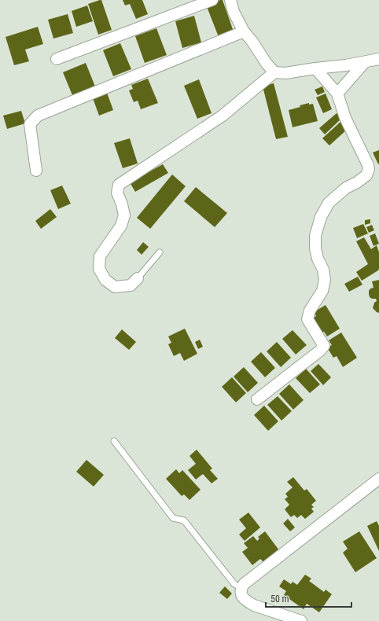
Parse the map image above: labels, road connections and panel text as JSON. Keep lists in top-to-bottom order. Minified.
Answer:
{"scale_bar":"50 m"}
